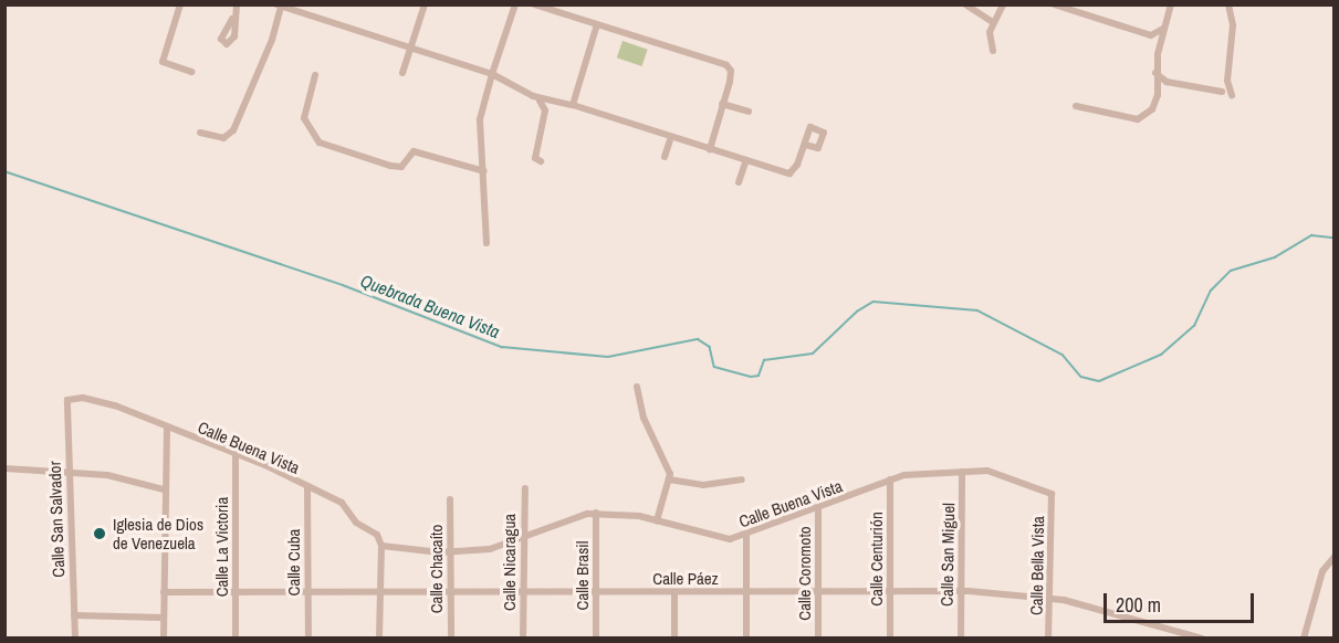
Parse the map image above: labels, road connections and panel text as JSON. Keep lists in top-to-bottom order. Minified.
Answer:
{"streets":{"street":["Calle Buena Vista","Calle San Salvador","Calle La Victoria","Calle San Miguel","Calle Centurión","Calle Cuba","Calle Nicaragua","Calle Bella Vista","Calle Chacaíto","Calle Coromoto","Calle Brasil","Calle Páez"]},"crossings":[["Calle Buena Vista","Calle San Salvador"],["Calle Buena Vista","Calle La Victoria"],["Calle Buena Vista","Calle San Miguel"],["Calle Buena Vista","Calle Centurión"],["Calle Buena Vista","Calle Cuba"],["Calle Buena Vista","Calle Nicaragua"],["Calle Buena Vista","Calle Bella Vista"],["Calle Buena Vista","Calle Chacaíto"],["Calle Buena Vista","Calle Coromoto"],["Calle Buena Vista","Calle Brasil"],["Calle La Victoria","Calle Páez"],["Calle San Miguel","Calle Páez"],["Calle Centurión","Calle Páez"],["Calle Cuba","Calle Páez"],["Calle Nicaragua","Calle Páez"],["Calle Bella Vista","Calle Páez"],["Calle Chacaíto","Calle Páez"],["Calle Coromoto","Calle Páez"],["Calle Brasil","Calle Páez"]],"water":["Quebrada Buena Vista"],"places":["Iglesia de Dios de Venezuela"],"scale_bar":"200 m"}
